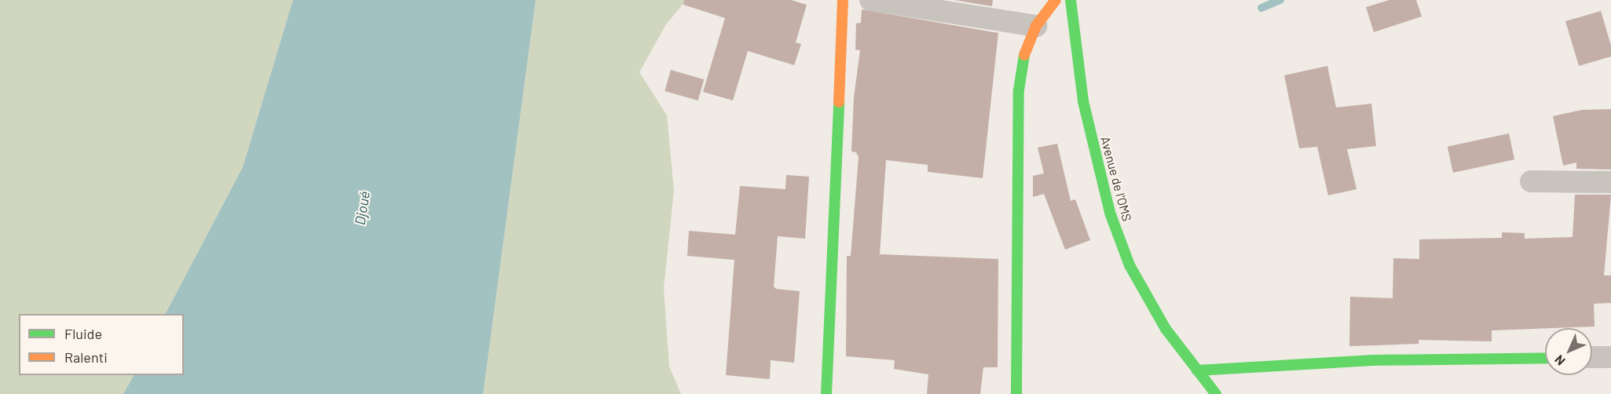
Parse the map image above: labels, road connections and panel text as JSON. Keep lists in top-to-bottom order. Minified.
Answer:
{"streets":{"street":["Avenue de l'OMS"]},"water":["Djoué"],"legend":["Fluide","Ralenti"],"north":"bottom left"}
